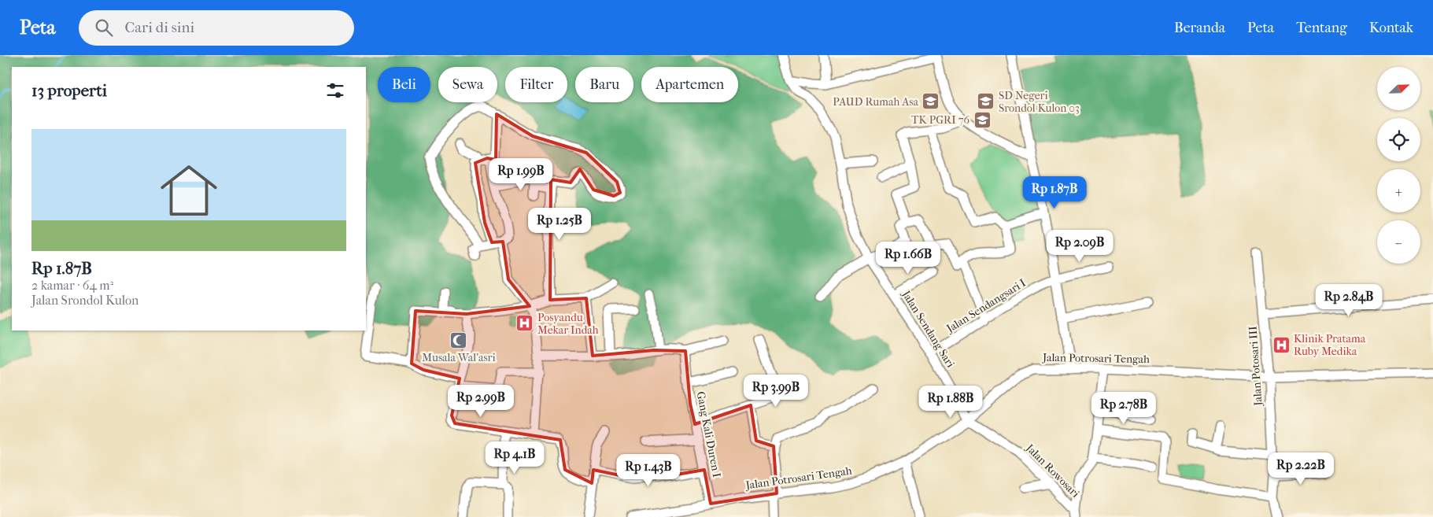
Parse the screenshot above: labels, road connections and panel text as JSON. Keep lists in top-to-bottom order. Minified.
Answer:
{"streets":{"street":["Jalan Sendangsari I","Jalan Sendang Sari","Jalan Potrosari Tengah","Jalan Potosari III","Gang Kali Duren I","Jalan Rowosari"]},"crossings":[["Jalan Sendangsari I","Jalan Sendang Sari"],["Jalan Sendang Sari","Jalan Potrosari Tengah"],["Jalan Sendang Sari","Jalan Rowosari"],["Jalan Potrosari Tengah","Jalan Potosari III"],["Jalan Potrosari Tengah","Gang Kali Duren I"],["Jalan Potrosari Tengah","Jalan Rowosari"]],"places":{"school or university":["PAUD Rumah Asa","SD Negeri Srondol Kulon 03","TK PGRI 76"],"hospital":["Posyandu Mekar Indah","Klinik Pratama Ruby Medika"],"mosque":["Musala Wal'asri"]},"north":"top right","page":{"header":"Peta","search":"Cari di sini","nav":["Beranda","Peta","Tentang","Kontak"],"map_buttons":["+","−"],"chip":["Beli","Sewa","Filter","Baru","Apartemen"],"heading":"13 properti","list":[{"name":"Rp 1.87B","note":"2 kamar · 64 m² · Jalan Srondol Kulon"}],"price":["Rp 1.99B","Rp 1.87B","Rp 1.25B","Rp 2.09B","Rp 1.66B","Rp 2.84B","Rp 3.99B","Rp 2.99B","Rp 1.88B","Rp 2.78B","Rp 4.1B","Rp 2.22B","Rp 1.43B"]}}
